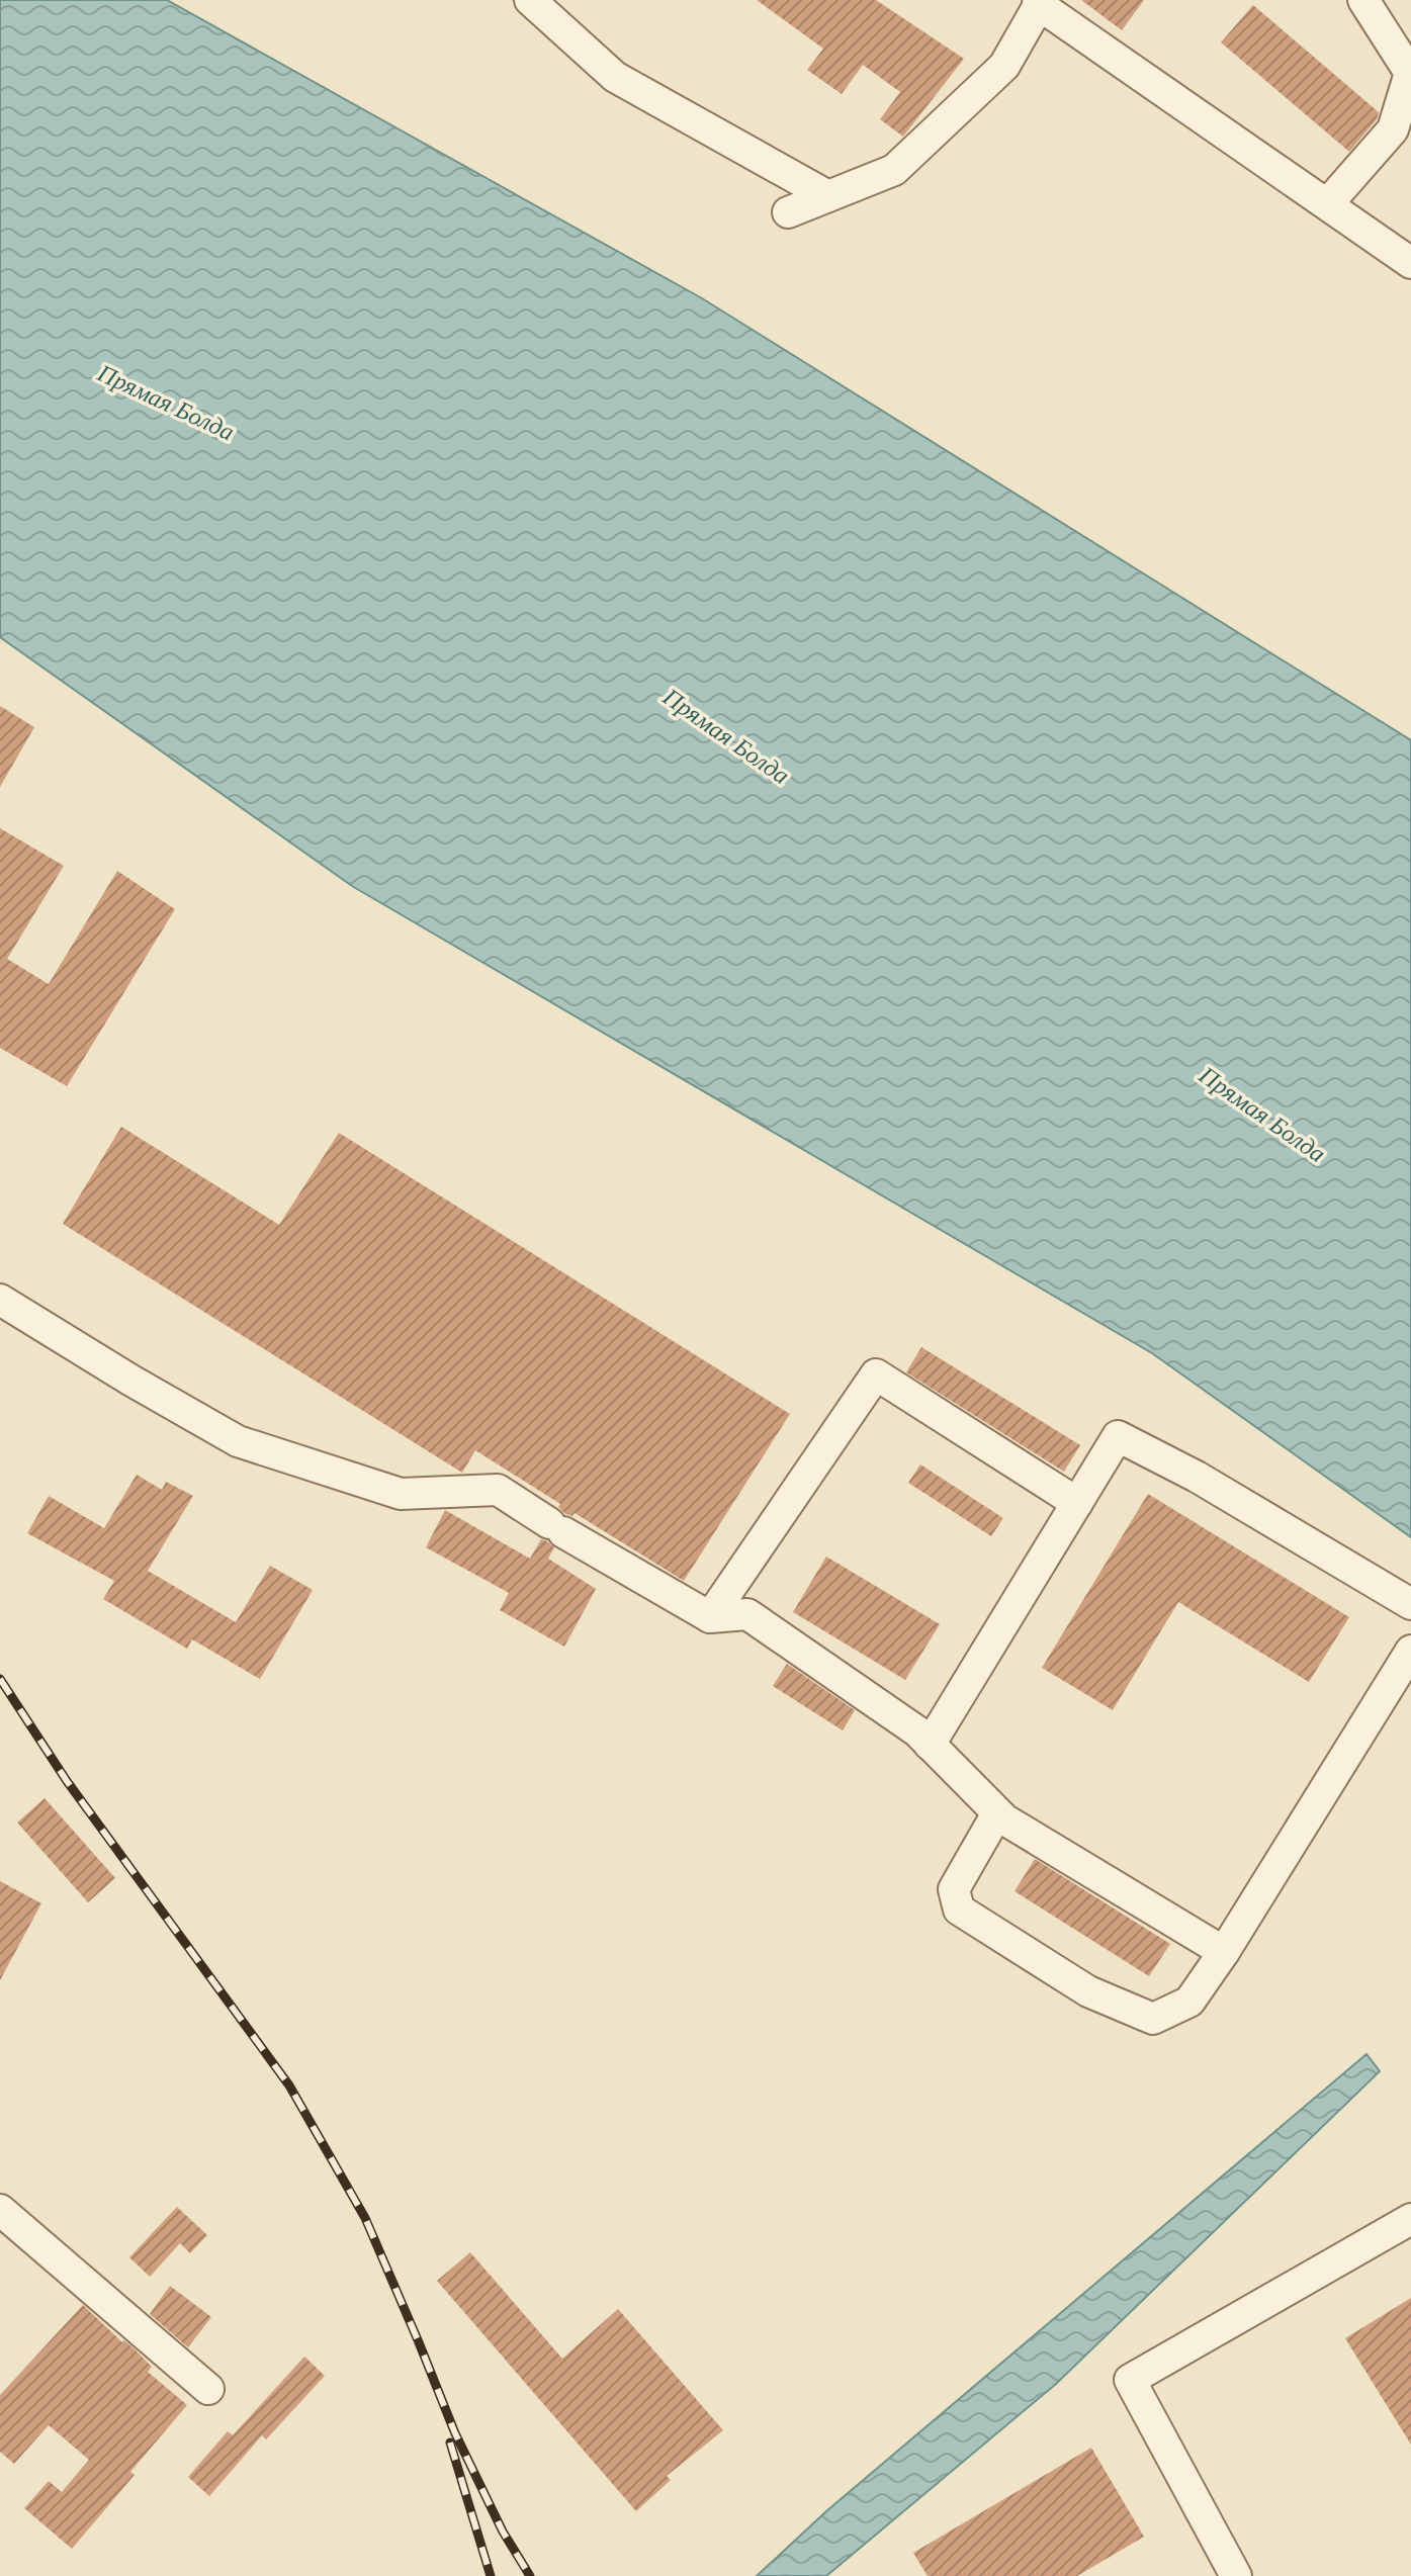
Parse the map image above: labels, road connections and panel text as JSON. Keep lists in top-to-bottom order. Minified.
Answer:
{"water":["Прямая Болда"]}
